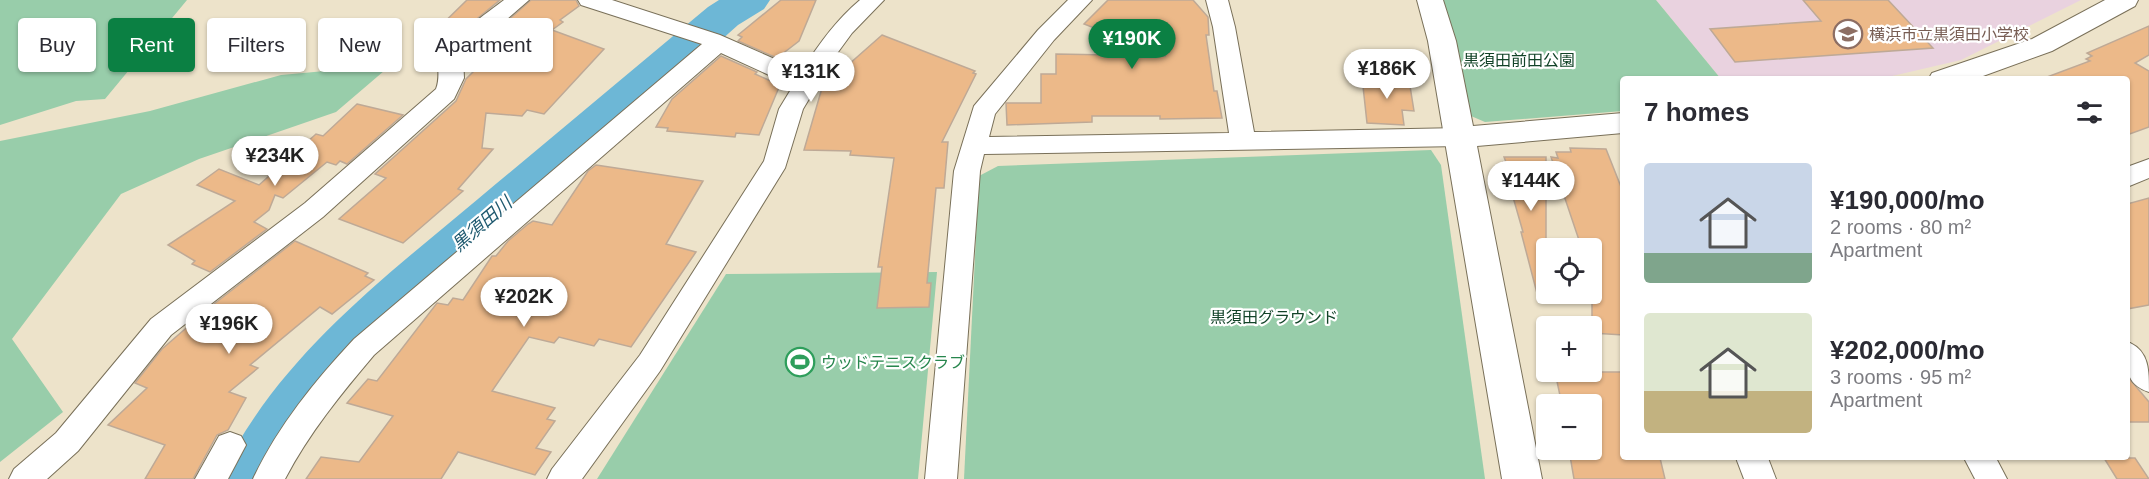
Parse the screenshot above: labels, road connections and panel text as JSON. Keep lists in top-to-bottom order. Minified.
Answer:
{"water":["黒須田川"],"parks":["黒須田前田公園","黒須田グラウンド"],"places":{"school or university":["横浜市立黒須田小学校"],"sports":["ウッドテニスクラブ"]},"page":{"chip":["Buy","Rent","Filters","New","Apartment"],"price":["¥190K","¥186K","¥131K","¥234K","¥144K","¥202K","¥196K"],"heading":"7 homes","list":[{"name":"¥190,000/mo","note":"2 rooms · 80 m² · Apartment"},{"name":"¥202,000/mo","note":"3 rooms · 95 m² · Apartment"}],"map_buttons":["+","−"]}}
